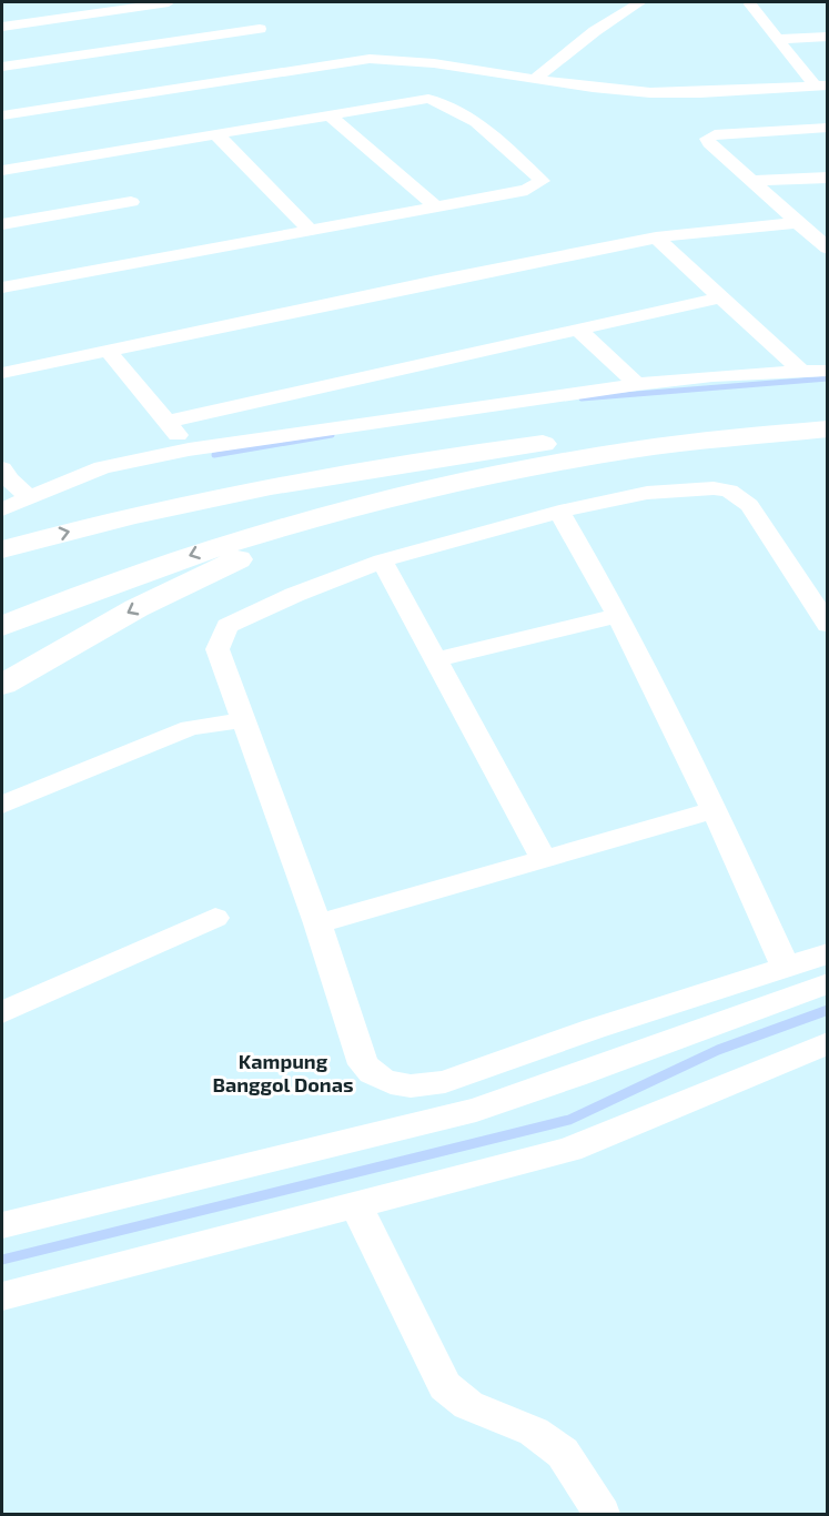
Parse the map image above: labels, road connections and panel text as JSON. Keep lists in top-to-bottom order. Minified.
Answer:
{"districts":["Kampung Banggol Donas"]}
